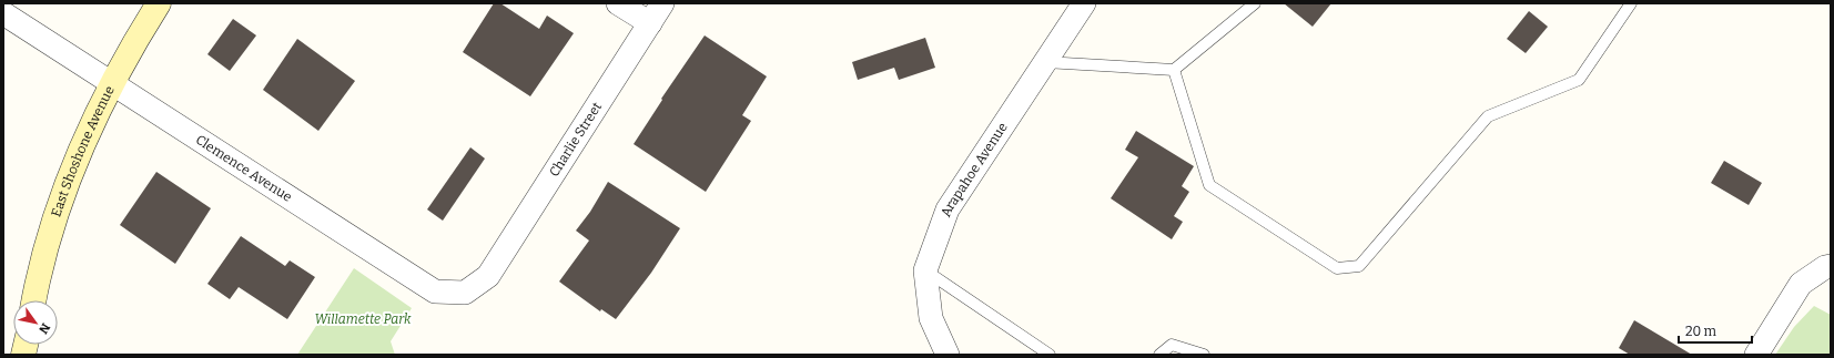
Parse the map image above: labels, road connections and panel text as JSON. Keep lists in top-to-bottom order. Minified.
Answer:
{"streets":{"street":["Charlie Street","East Shoshone Avenue","Clemence Avenue","Arapahoe Avenue"]},"crossings":[["Charlie Street","Clemence Avenue"],["East Shoshone Avenue","Clemence Avenue"]],"parks":["Willamette Park"],"scale_bar":"20 m","north":"bottom right"}
